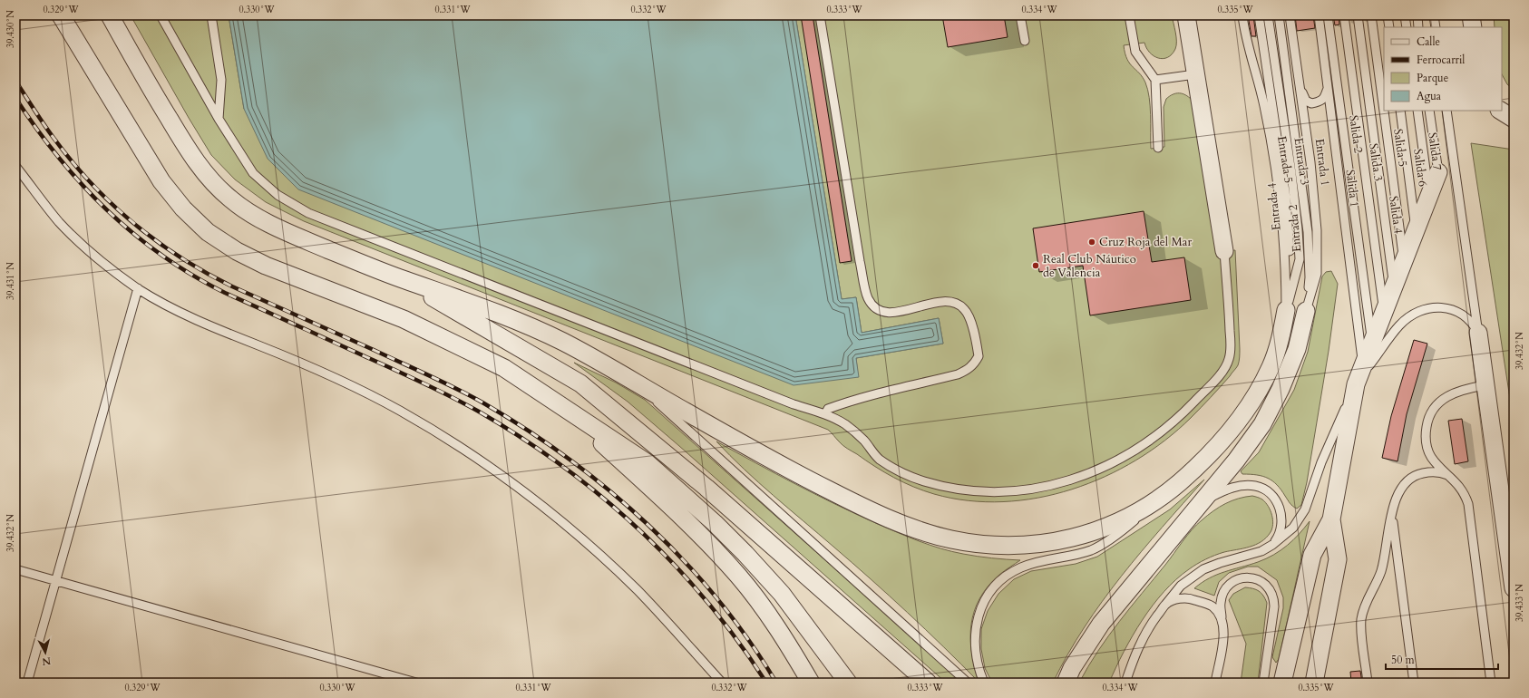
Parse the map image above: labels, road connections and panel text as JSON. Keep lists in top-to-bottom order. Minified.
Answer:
{"streets":{"lane":["Salida 2","Salida 5","Salida 7","Entrada 5","Entrada 3","Entrada 1","Salida 3","Salida 6","Salida 1","Entrada 4","Salida 4","Entrada 2"]},"crossings":[["Entrada 5","Entrada 3"],["Entrada 5","Entrada 4"],["Entrada 3","Entrada 4"],["Entrada 1","Entrada 2"]],"places":["Cruz Roja del Mar","Real Club Náutico de Valencia"],"legend":["Calle","Ferrocarril","Parque","Agua"],"scale_bar":"50 m","north":"bottom","coordinates":["0.329°W","0.330°W","0.331°W","0.332°W","0.333°W","0.334°W","0.335°W","39.430°N","39.431°N","39.432°N","39.433°N"]}
